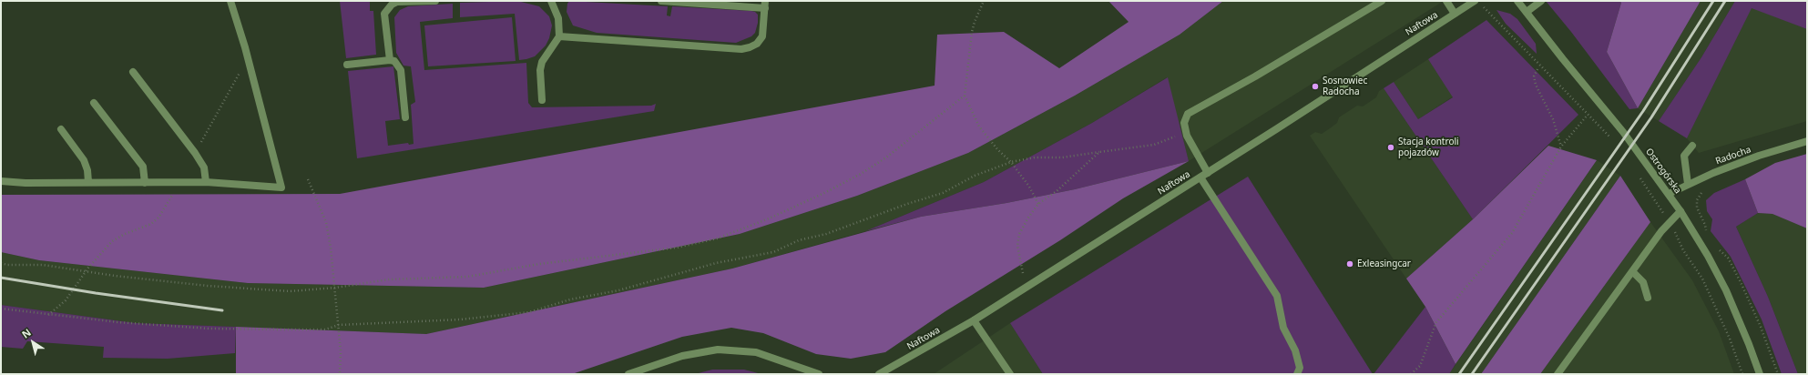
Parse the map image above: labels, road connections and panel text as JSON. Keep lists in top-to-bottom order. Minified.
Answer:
{"streets":{"street":["Naftowa","Radocha","Ostrogórska"]},"crossings":[["Radocha","Ostrogórska"]],"places":["Sosnowiec Radocha","Stacja kontroli pojazdów","Exleasingcar"],"north":"top left"}
